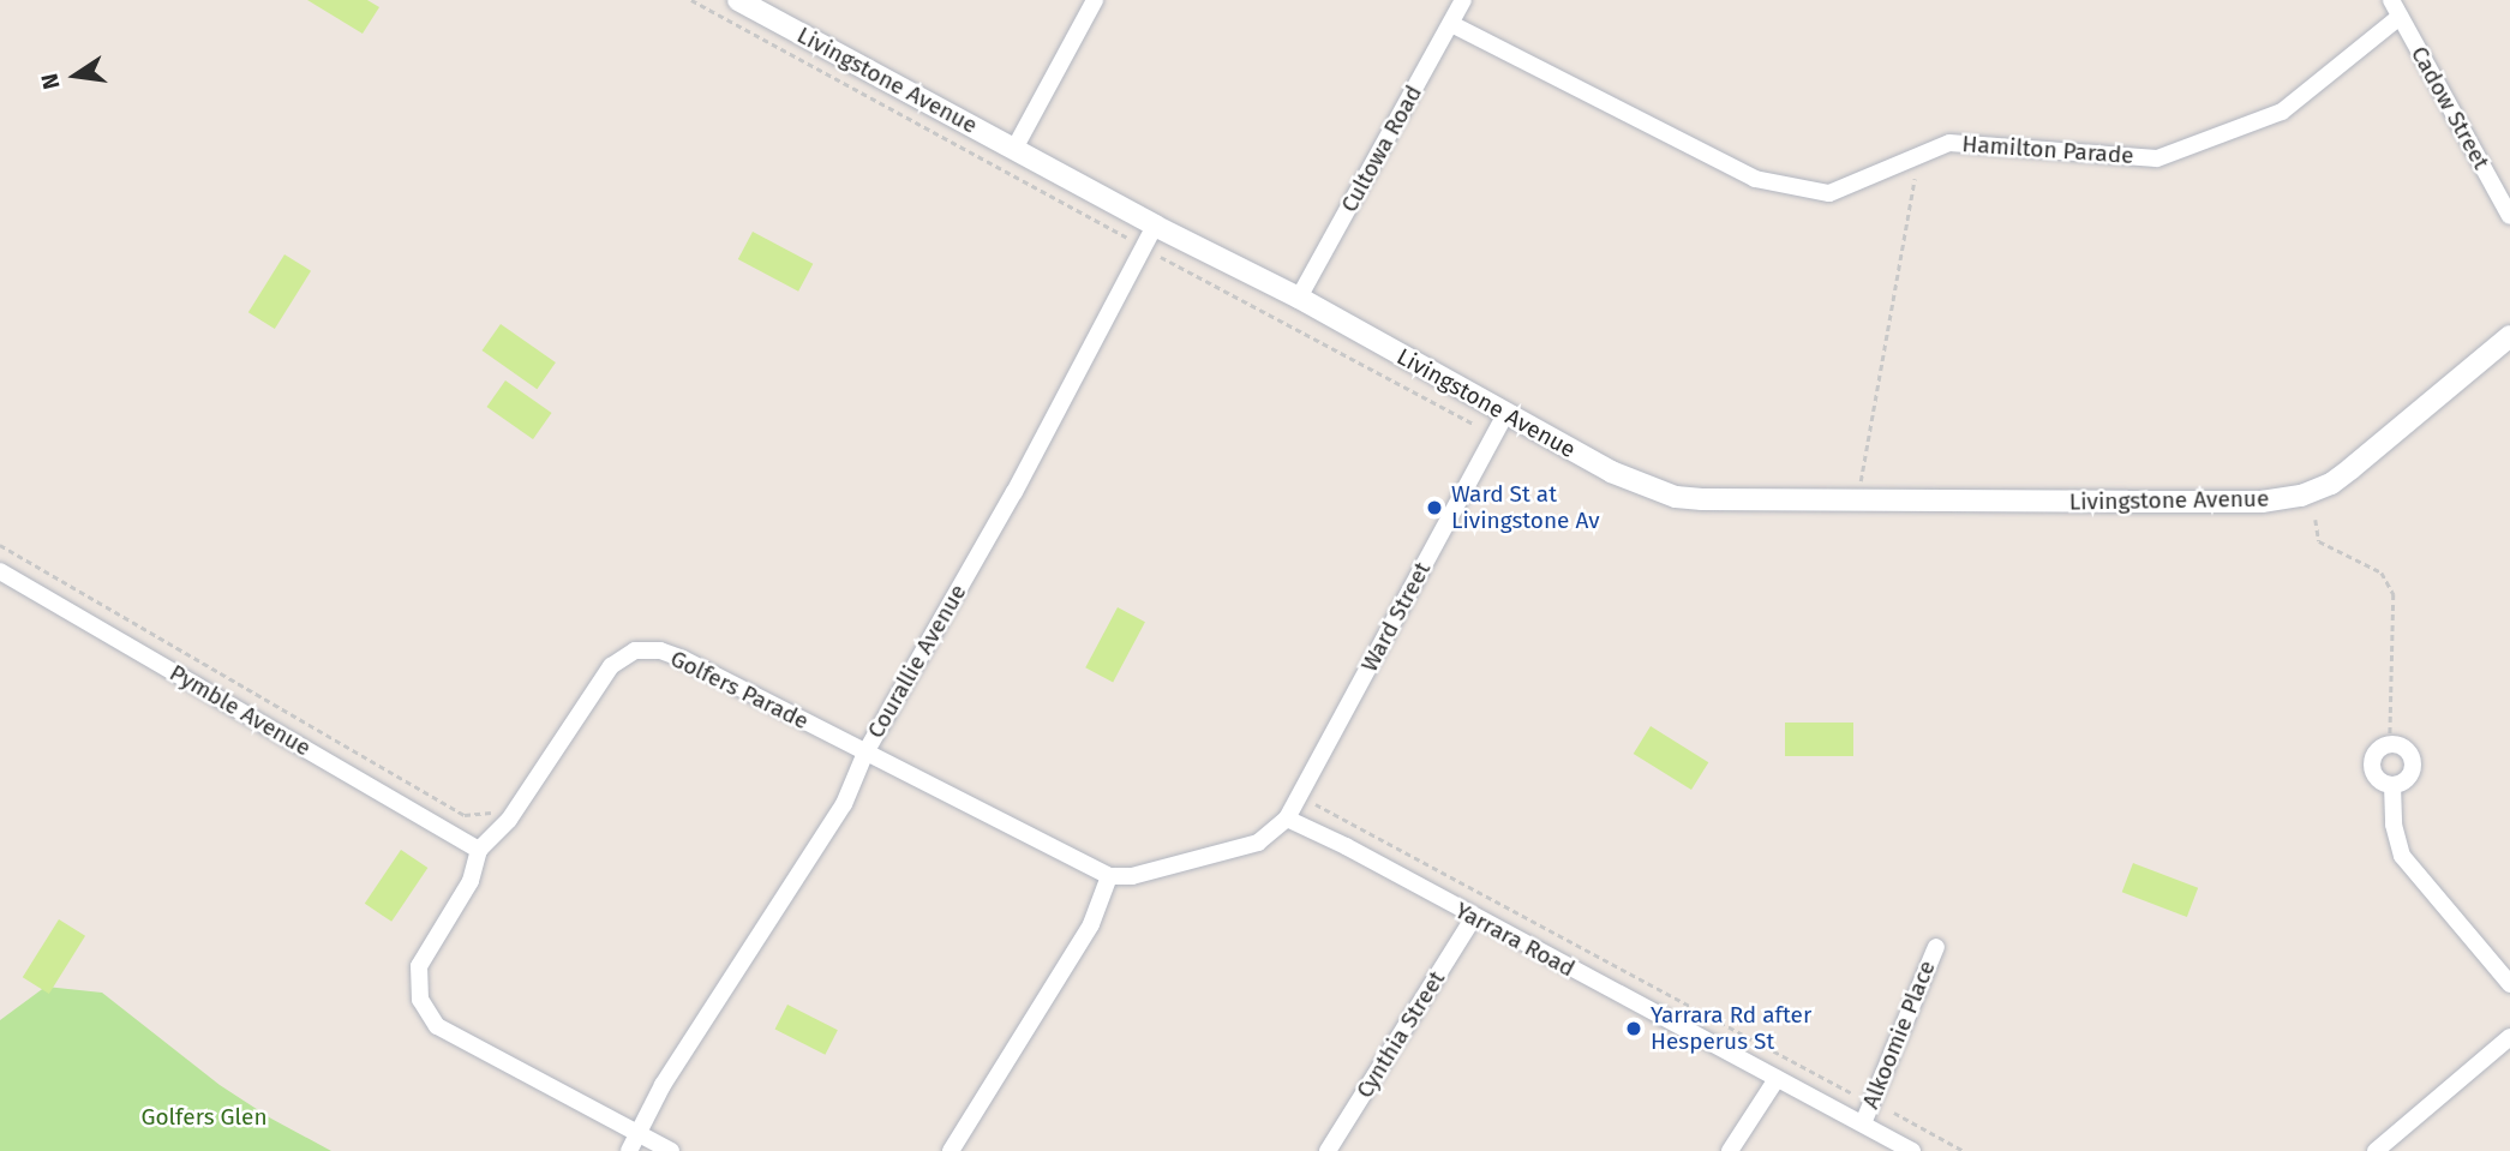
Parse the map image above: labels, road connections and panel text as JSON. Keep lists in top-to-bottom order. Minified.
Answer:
{"streets":{"street":["Livingstone Avenue","Cadow Street","Cultowa Road","Hamilton Parade","Ward Street","Courallie Avenue","Golfers Parade","Pymble Avenue","Yarrara Road","Cynthia Street","Alkoomie Place"]},"crossings":[["Livingstone Avenue","Cultowa Road"],["Livingstone Avenue","Ward Street"],["Livingstone Avenue","Courallie Avenue"],["Cadow Street","Hamilton Parade"],["Cultowa Road","Hamilton Parade"],["Ward Street","Yarrara Road"],["Courallie Avenue","Golfers Parade"],["Golfers Parade","Pymble Avenue"],["Yarrara Road","Cynthia Street"],["Yarrara Road","Alkoomie Place"]],"parks":["Golfers Glen"],"places":["Ward St at Livingstone Av","Yarrara Rd after Hesperus St"],"north":"left"}
